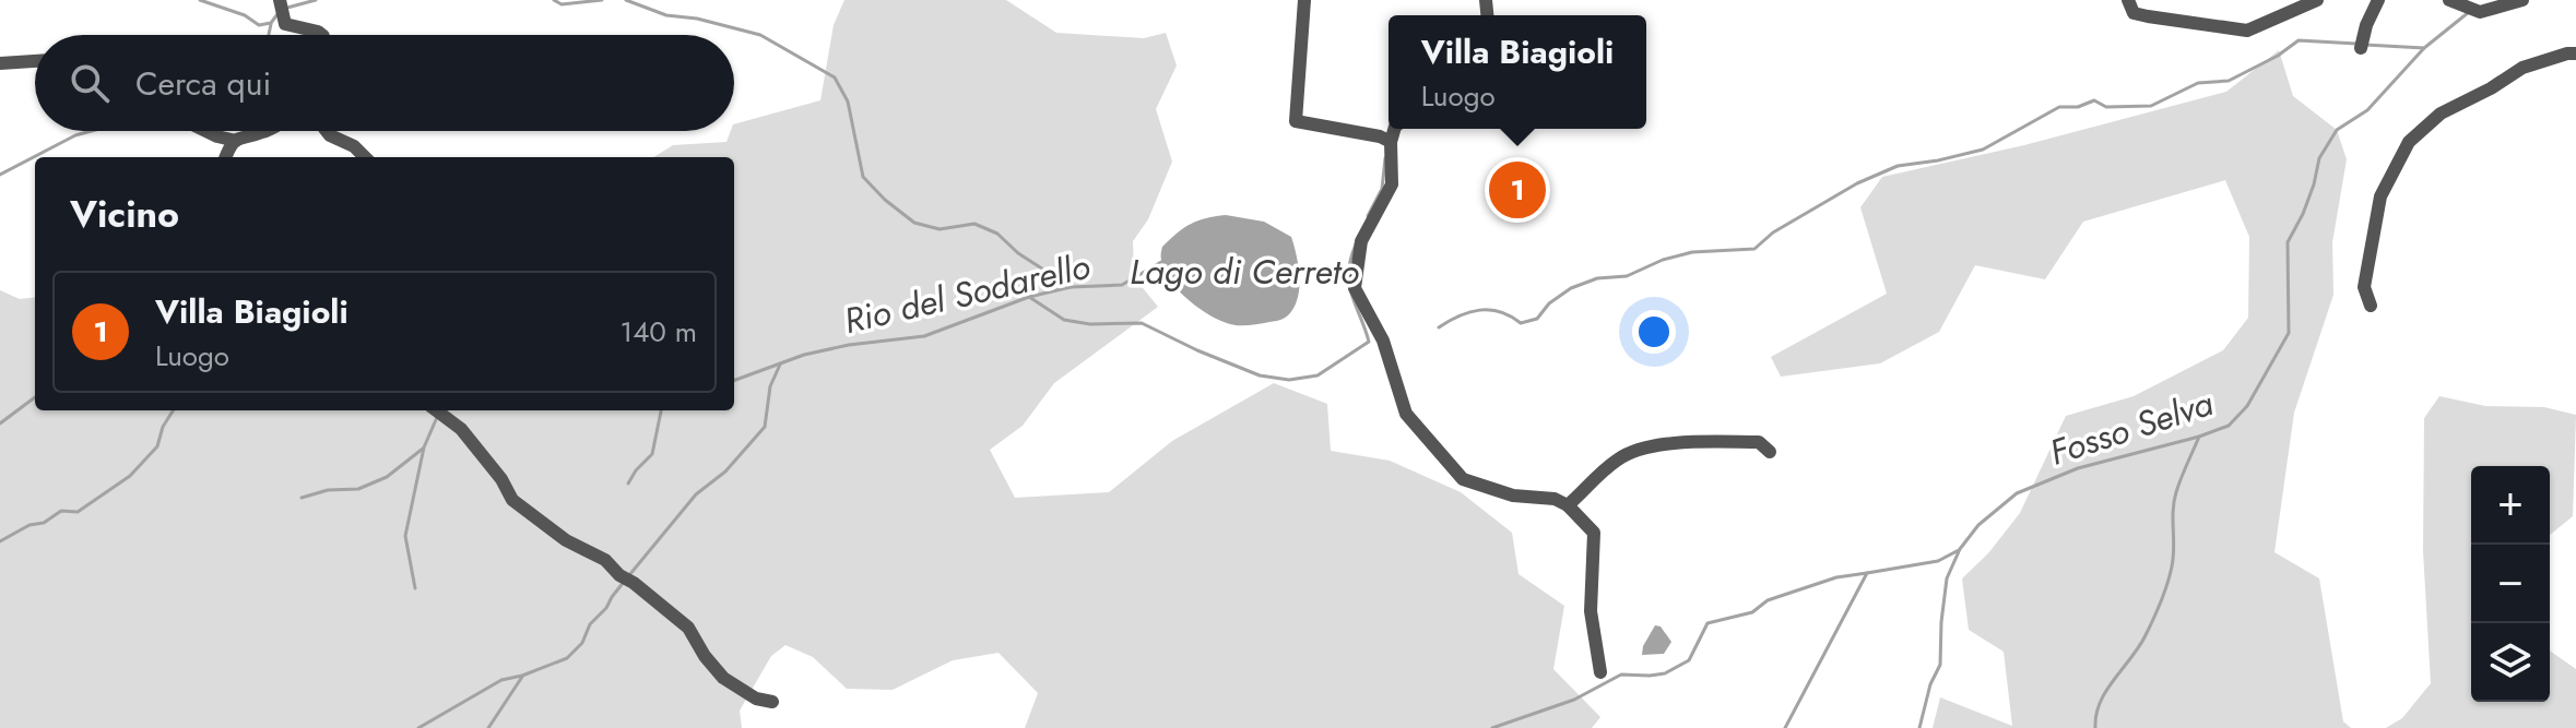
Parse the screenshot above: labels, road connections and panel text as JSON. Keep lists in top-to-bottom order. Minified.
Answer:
{"water":["Lago di Cerreto","Rio del Sodarello","Fosso Selva"],"page":{"popup":["Villa Biagioli","Luogo"],"search":"Cerca qui","pins":"1","heading":"Vicino","list":[{"mark":"1","name":"Villa Biagioli","note":"Luogo","value":"140 m"}],"map_buttons":["+","−"]}}
